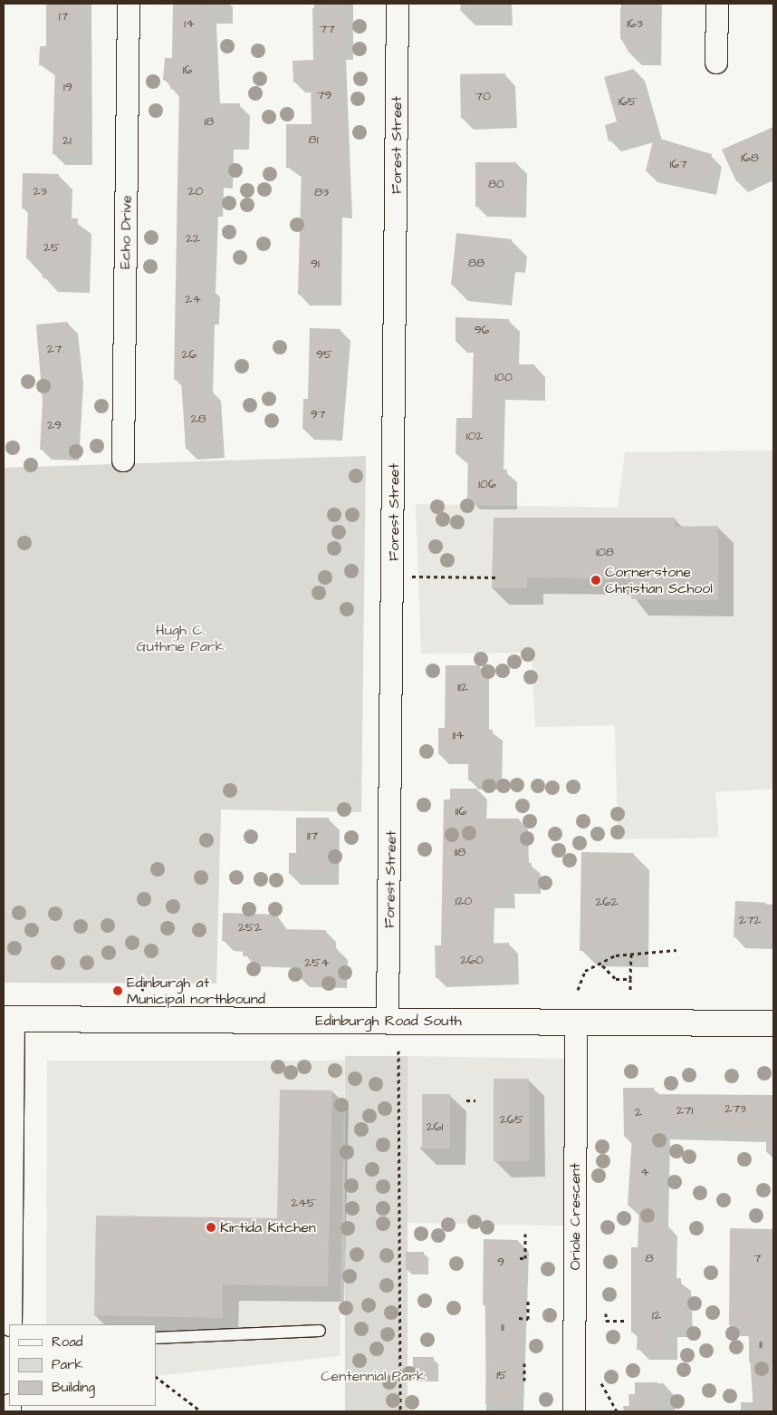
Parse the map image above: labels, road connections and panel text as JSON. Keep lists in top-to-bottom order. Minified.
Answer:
{"streets":{"main road":["Edinburgh Road South"],"street":["Forest Street","Echo Drive","Oriole Crescent"]},"crossings":[["Forest Street","Edinburgh Road South"],["Edinburgh Road South","Oriole Crescent"]],"parks":["Hugh C. Guthrie Park","Centennial Park"],"places":["Cornerstone Christian School","Edinburgh at Municipal northbound","Kirtida Kitchen"],"house_numbers":["17","14","163","77","16","19","79","70","165","18","81","21","168","167","80","23","20","83","22","25","88","91","24","96","27","26","95","100","97","28","29","102","106","108","112","114","116","117","118","120","262","272","252","260","254","273","271","2","265","261","4","245","8","7","9","12","11","11","15"],"legend":["Road","Park","Building"]}
